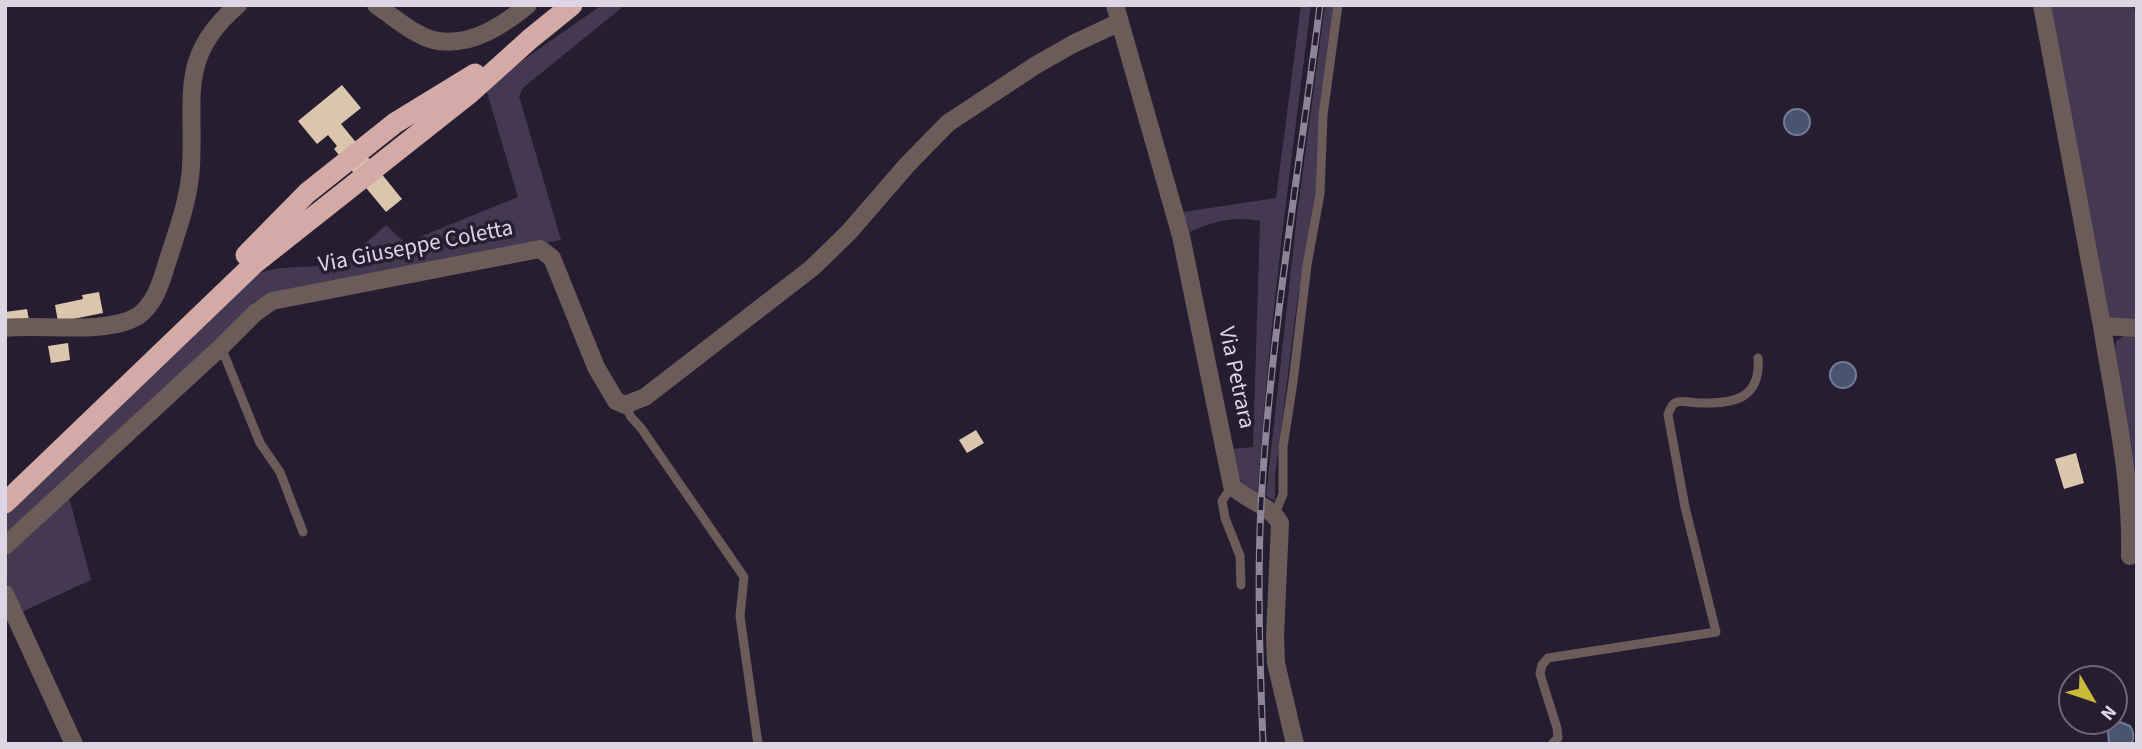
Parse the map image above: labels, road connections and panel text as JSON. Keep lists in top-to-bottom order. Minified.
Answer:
{"streets":{"street":["Via Giuseppe Coletta","Via Petrara"]},"north":"bottom right"}
